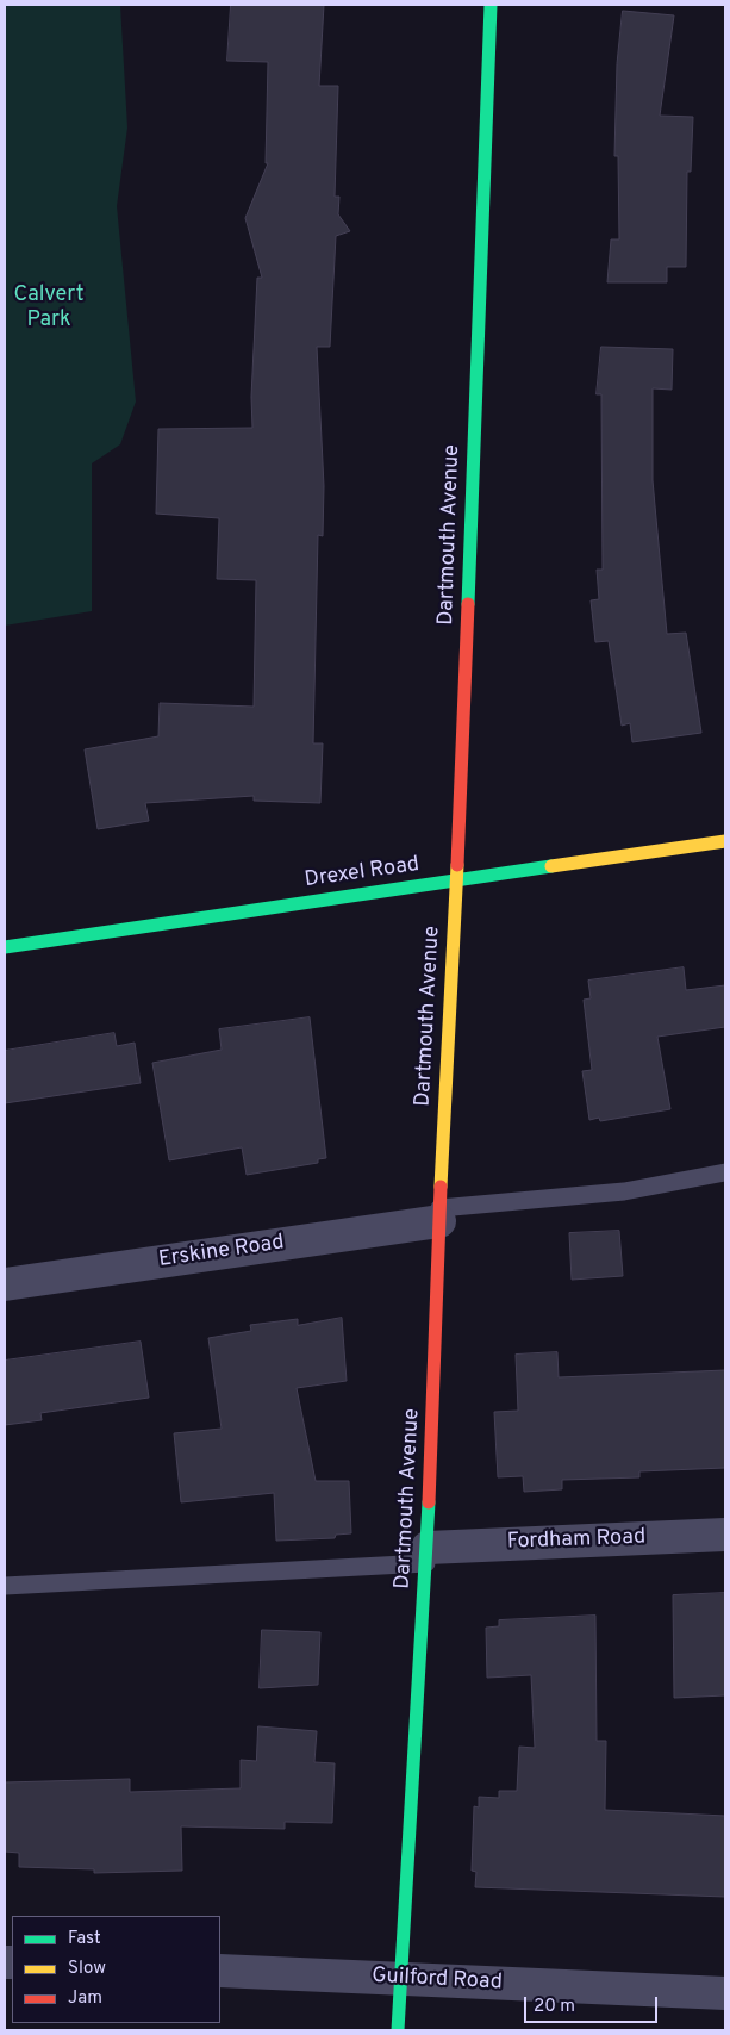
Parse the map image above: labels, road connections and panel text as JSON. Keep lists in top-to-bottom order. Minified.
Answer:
{"streets":{"street":["Dartmouth Avenue","Drexel Road","Erskine Road","Fordham Road","Guilford Road"]},"crossings":[["Dartmouth Avenue","Drexel Road"],["Dartmouth Avenue","Erskine Road"],["Dartmouth Avenue","Fordham Road"],["Dartmouth Avenue","Guilford Road"]],"parks":["Calvert Park"],"legend":["Fast","Slow","Jam"],"scale_bar":"20 m"}
